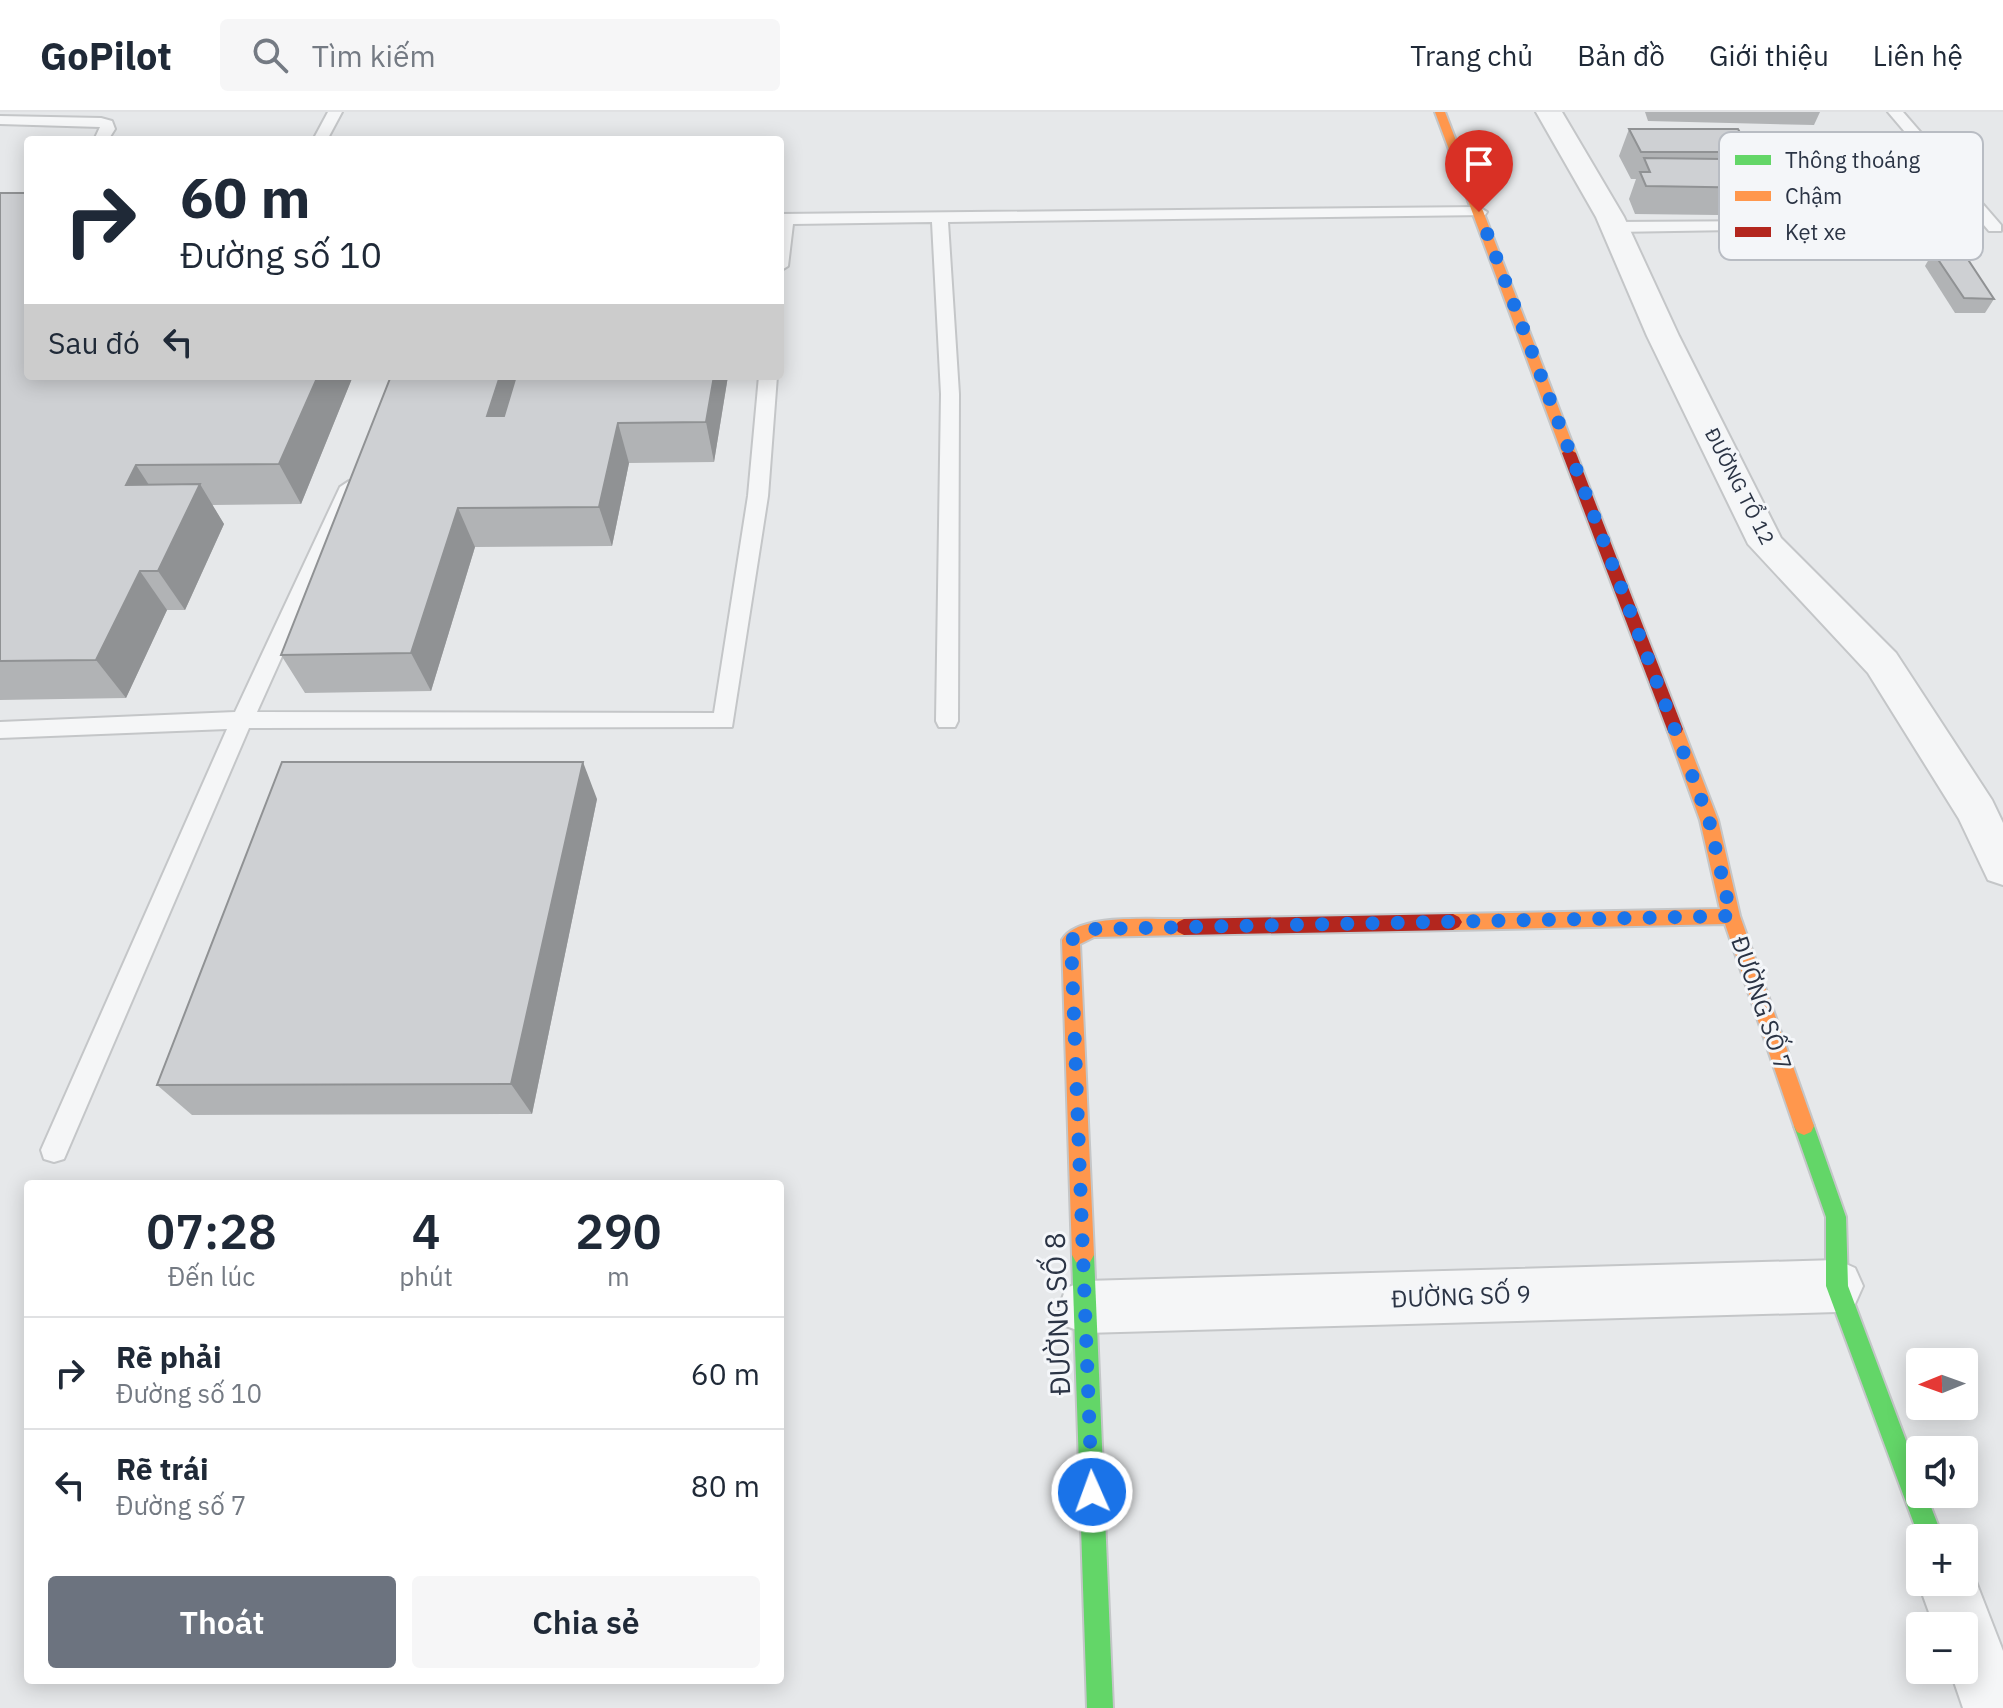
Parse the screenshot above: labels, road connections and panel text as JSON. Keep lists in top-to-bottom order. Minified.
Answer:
{"streets":{"street":["ĐƯỜNG TỔ 12","ĐƯỜNG SỐ 7","ĐƯỜNG SỐ 9","ĐƯỜNG SỐ 8"]},"crossings":[["ĐƯỜNG SỐ 7","ĐƯỜNG SỐ 9"],["ĐƯỜNG SỐ 7","ĐƯỜNG SỐ 8"],["ĐƯỜNG SỐ 9","ĐƯỜNG SỐ 8"]],"legend":["Thông thoáng","Chậm","Kẹt xe"],"north":"left","page":{"header":"GoPilot","search":"Tìm kiếm","nav":["Trang chủ","Bản đồ","Giới thiệu","Liên hệ"],"turn":["60 m","Đường số 10"],"then":"Sau đó","eta":["07:28","Đến lúc","4","phút","290","m"],"list":[{"name":"Rẽ phải","note":"Đường số 10","value":"60 m"},{"name":"Rẽ trái","note":"Đường số 7","value":"80 m"}],"map_buttons":["+","−"],"buttons":["Thoát","Chia sẻ"]}}
